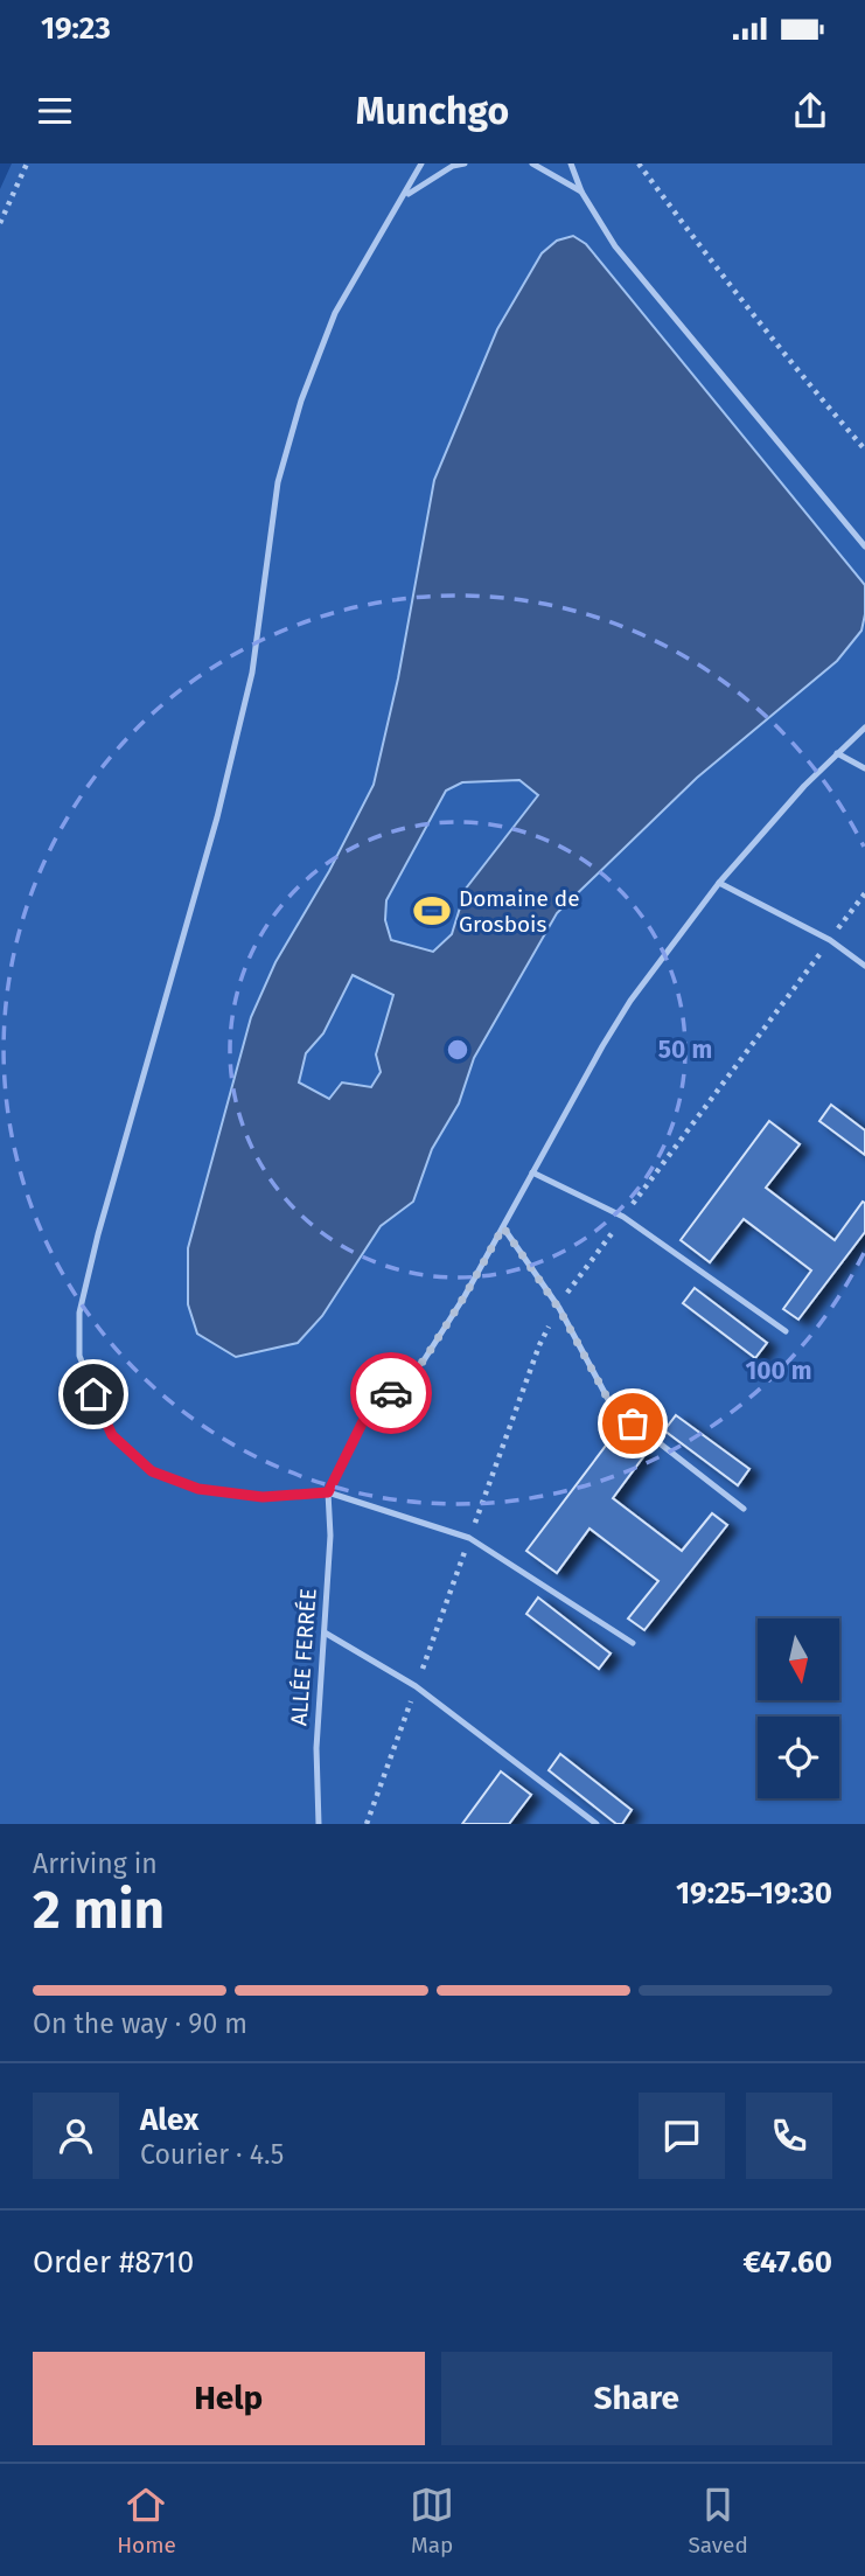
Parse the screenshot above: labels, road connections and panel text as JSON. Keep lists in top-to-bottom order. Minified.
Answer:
{"streets":{"lane":["ALLÉE FERRÉE"]},"places":{"sports":["Domaine de Grosbois"]},"north":"bottom","page":{"status":"19:23","header":"Munchgo","heading":["2 min","Arriving in","19:25–19:30"],"panel":["Alex","Courier · 4.5","Order #8710","€47.60"],"bar":"On the way · 90 m","buttons":["Help","Share"],"tabs":["Home","Map","Saved"]},"rings":["50 m","100 m"]}
